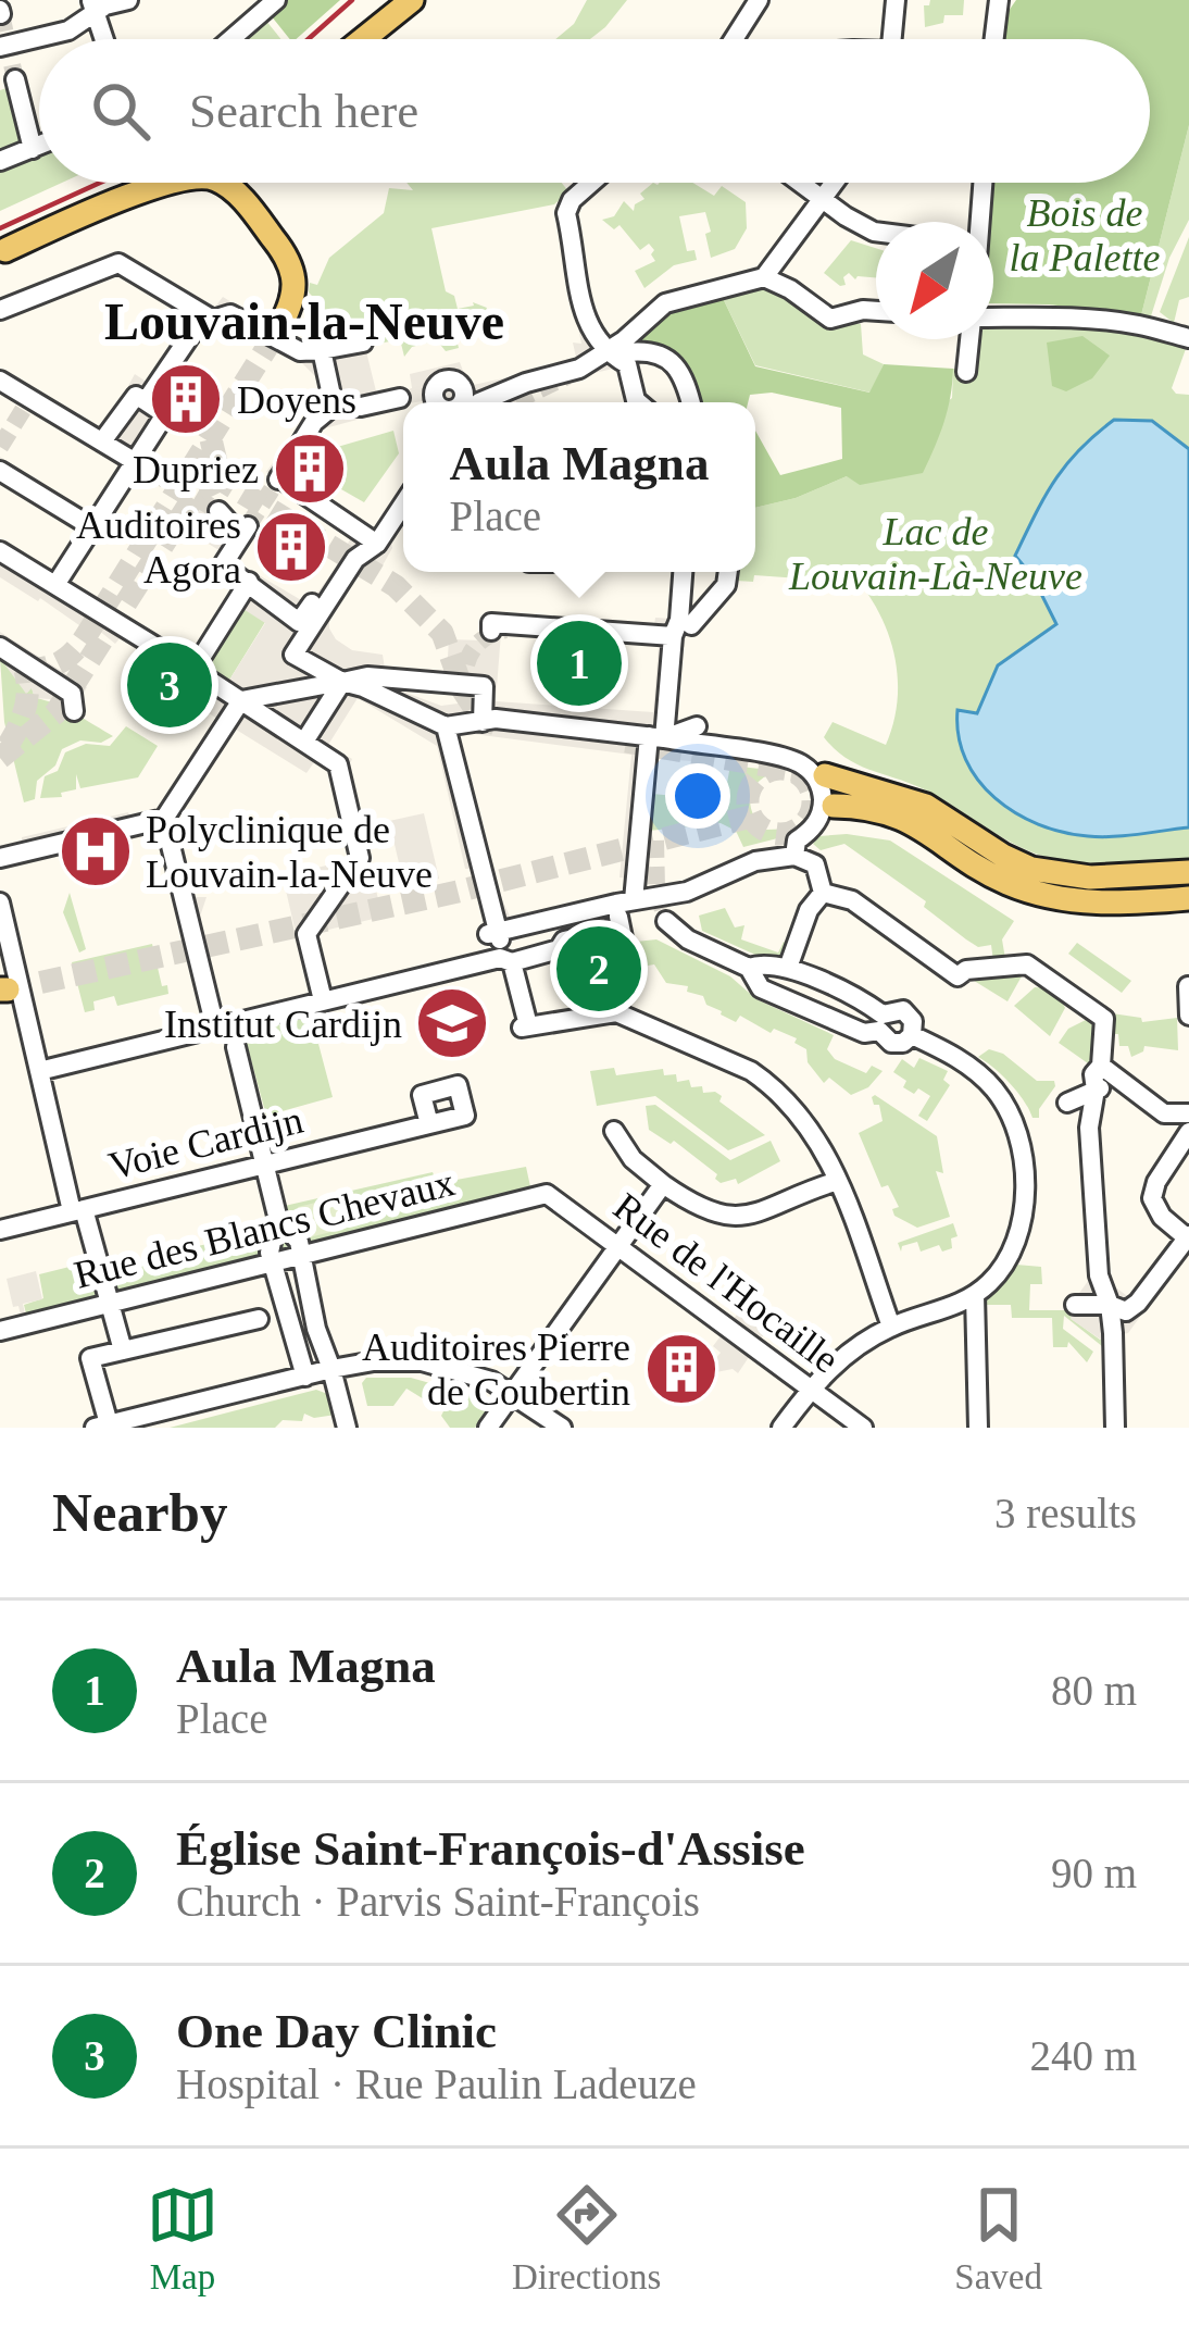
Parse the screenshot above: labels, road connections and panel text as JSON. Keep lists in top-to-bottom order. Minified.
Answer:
{"streets":{"street":["Voie Cardijn","Rue des Blancs Chevaux","Rue de l'Hocaille"]},"crossings":[["Rue des Blancs Chevaux","Rue de l'Hocaille"]],"districts":["Louvain-la-Neuve"],"parks":["Bois de la Palette","Lac de Louvain-Là-Neuve"],"places":{"building":["Doyens","Dupriez","Auditoires Agora","Auditoires Pierre de Coubertin"],"hospital":["Polyclinique de Louvain-la-Neuve"],"school or university":["Institut Cardijn"]},"north":"bottom left","page":{"search":"Search here","popup":["Aula Magna","Place"],"pins":["1","3","2"],"heading":["Nearby","3 results"],"list":[{"mark":"1","name":"Aula Magna","note":"Place","value":"80 m"},{"mark":"2","name":"Église Saint-François-d'Assise","note":"Church · Parvis Saint-François","value":"90 m"},{"mark":"3","name":"One Day Clinic","note":"Hospital · Rue Paulin Ladeuze","value":"240 m"}],"nav":["Map","Directions","Saved"]}}
